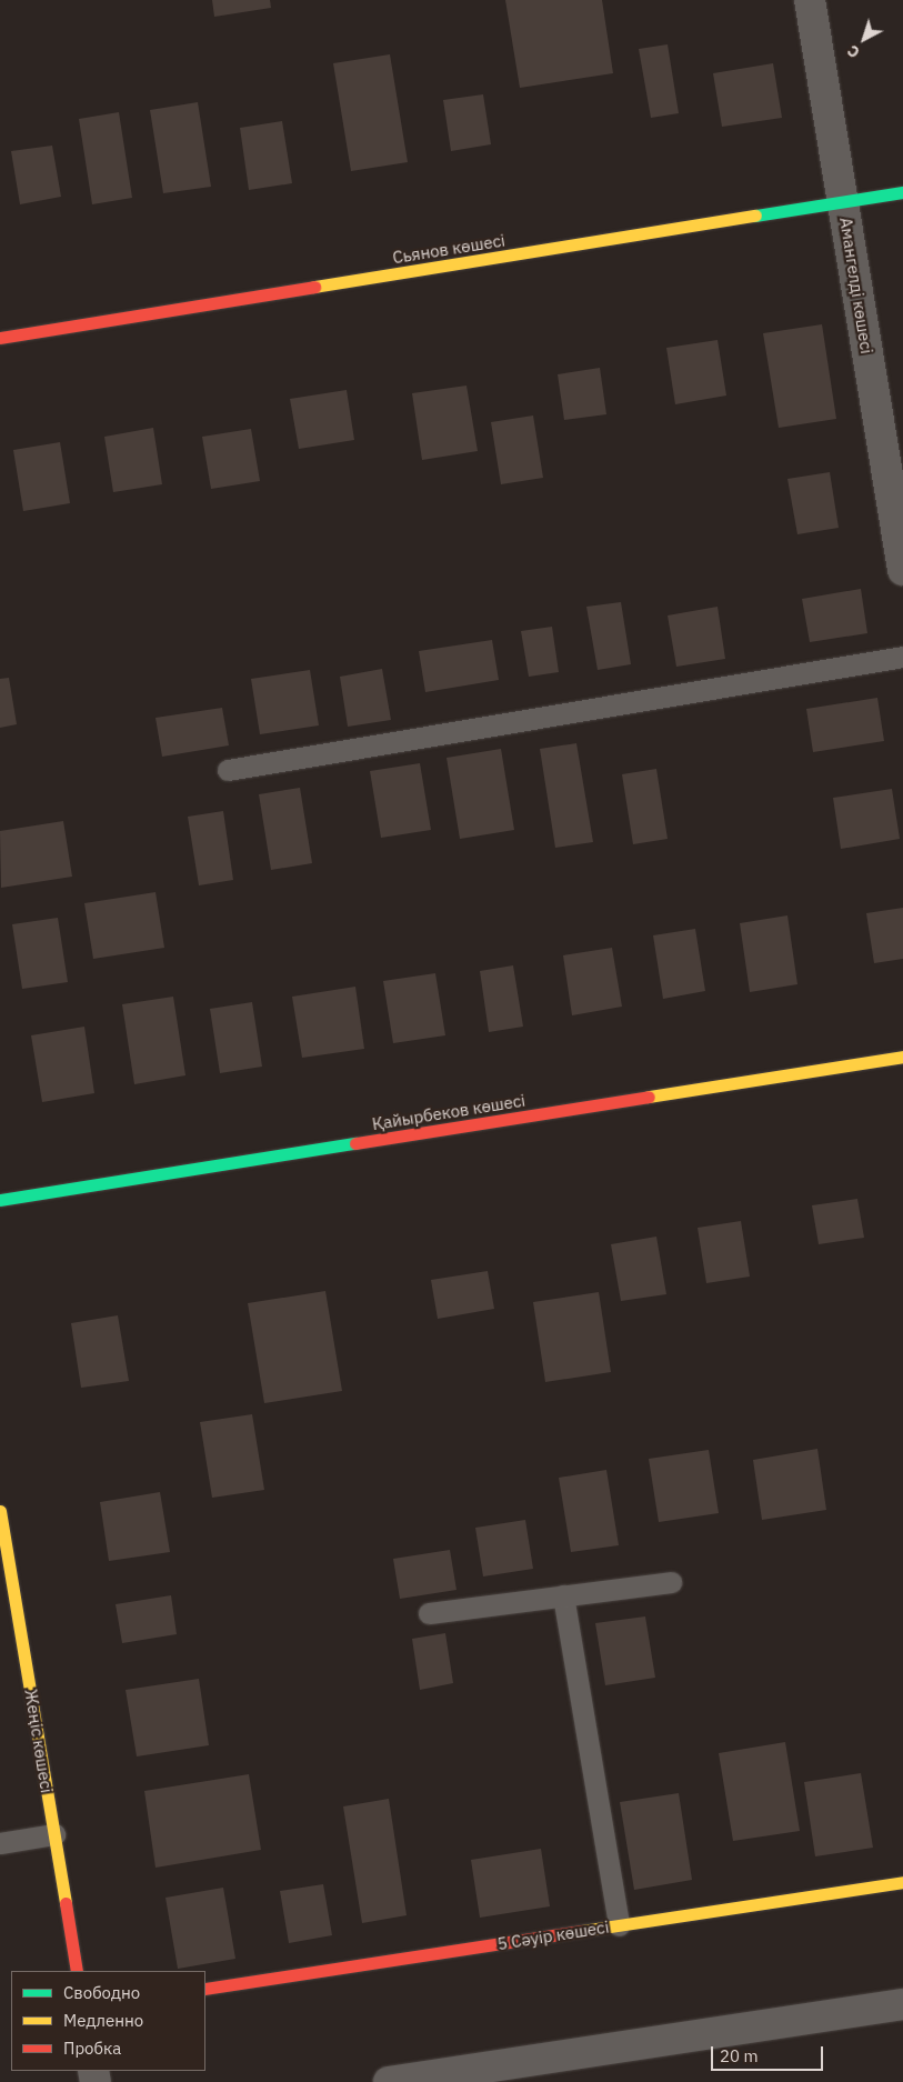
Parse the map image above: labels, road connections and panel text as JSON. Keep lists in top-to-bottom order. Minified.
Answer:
{"streets":{"street":["Сьянов көшесі","Амангелді көшесі","Қайырбеков көшесі","Жеңіс көшесі","5 Сәуір көшесі"]},"crossings":[["Сьянов көшесі","Амангелді көшесі"]],"legend":["Свободно","Медленно","Пробка"],"scale_bar":"20 m","north":"bottom left"}
